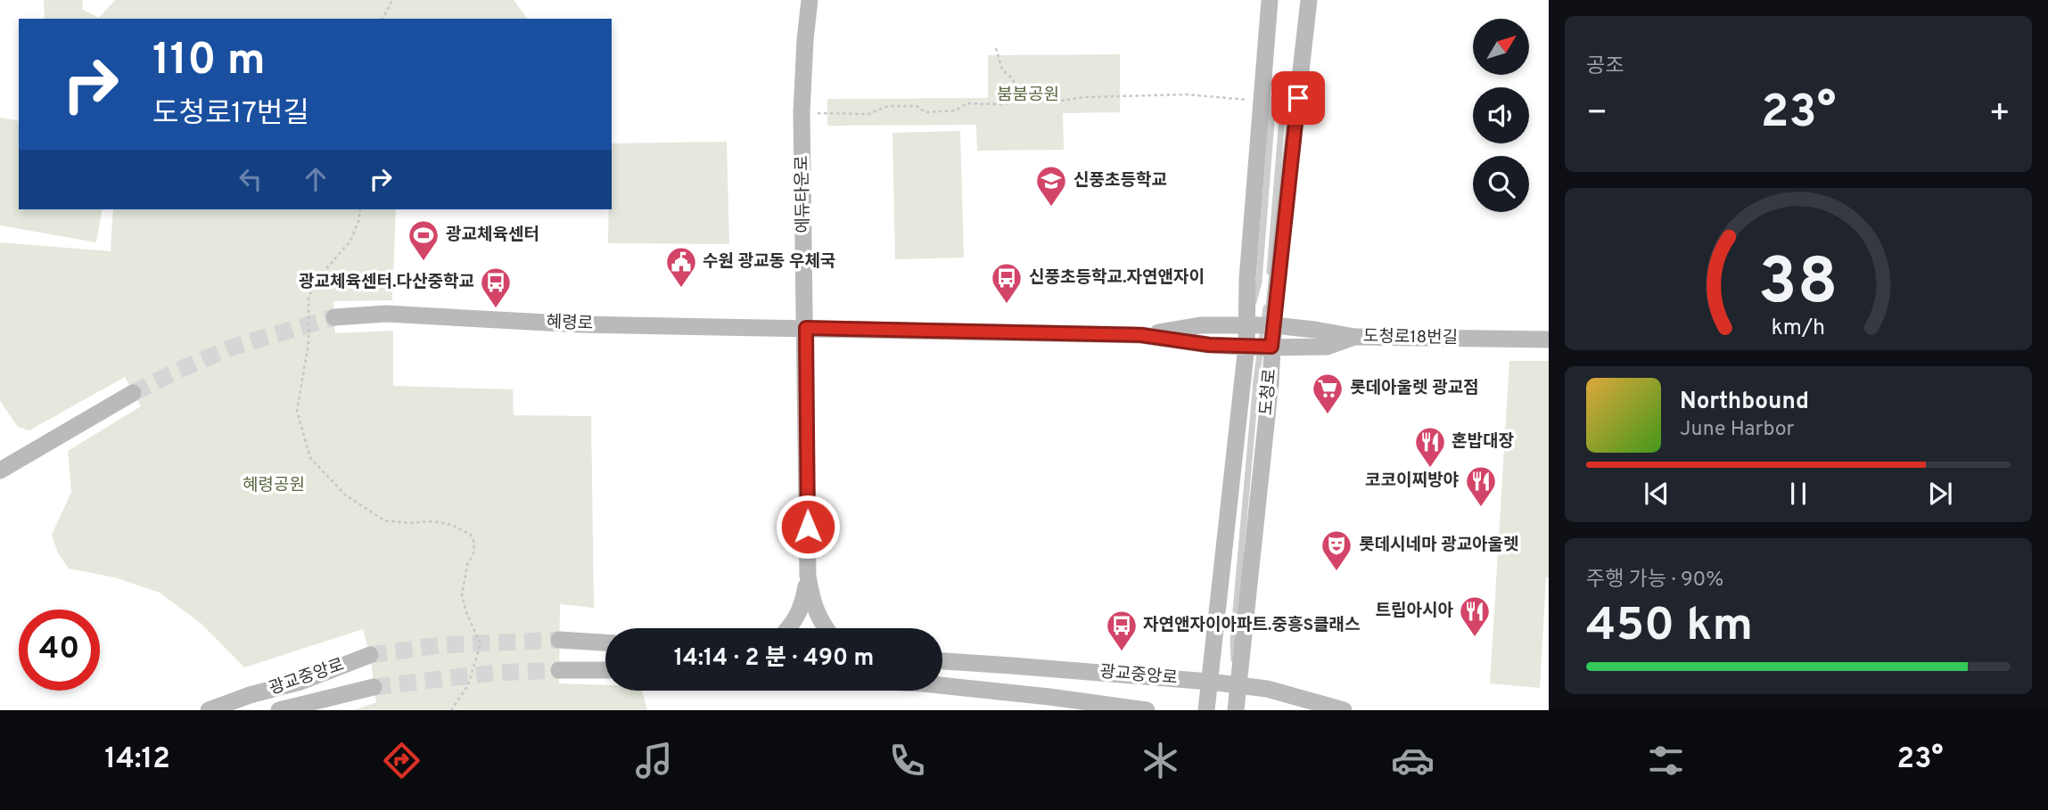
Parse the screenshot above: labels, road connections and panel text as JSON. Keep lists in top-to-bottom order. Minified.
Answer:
{"streets":{"main road":["에듀타운로","혜령로","도청로18번길","도청로","광교중앙로"]},"crossings":[["에듀타운로","혜령로"],["혜령로","도청로18번길"],["도청로18번길","도청로"],["도청로","광교중앙로"]],"parks":["붐붐공원","혜령공원"],"places":{"school or university":["신풍초등학교"],"sports":["광교체육센터"],"public building":["수원 광교동 우체국"],"bus stop":["신풍초등학교.자연앤자이","광교체육센터.다산중학교","자연앤자이아파트.중흥S클래스"],"supermarket":["롯데아울렛 광교점"],"restaurant":["혼밥대장","코코이찌방야","트립아시아"],"theatre":["롯데시네마 광교아울렛"]},"north":"top right","page":{"tile":["공조",["주행 가능 · 90%","450 km"]],"turn":["110 m","도청로17번길"],"heat":["−","23°","+"],"song":["Northbound","June Harbor"],"limit":"40","trip":"14:14 · 2 분 · 490 m","tabs":["14:12","23°"],"gauge":["38","km/h"]}}
